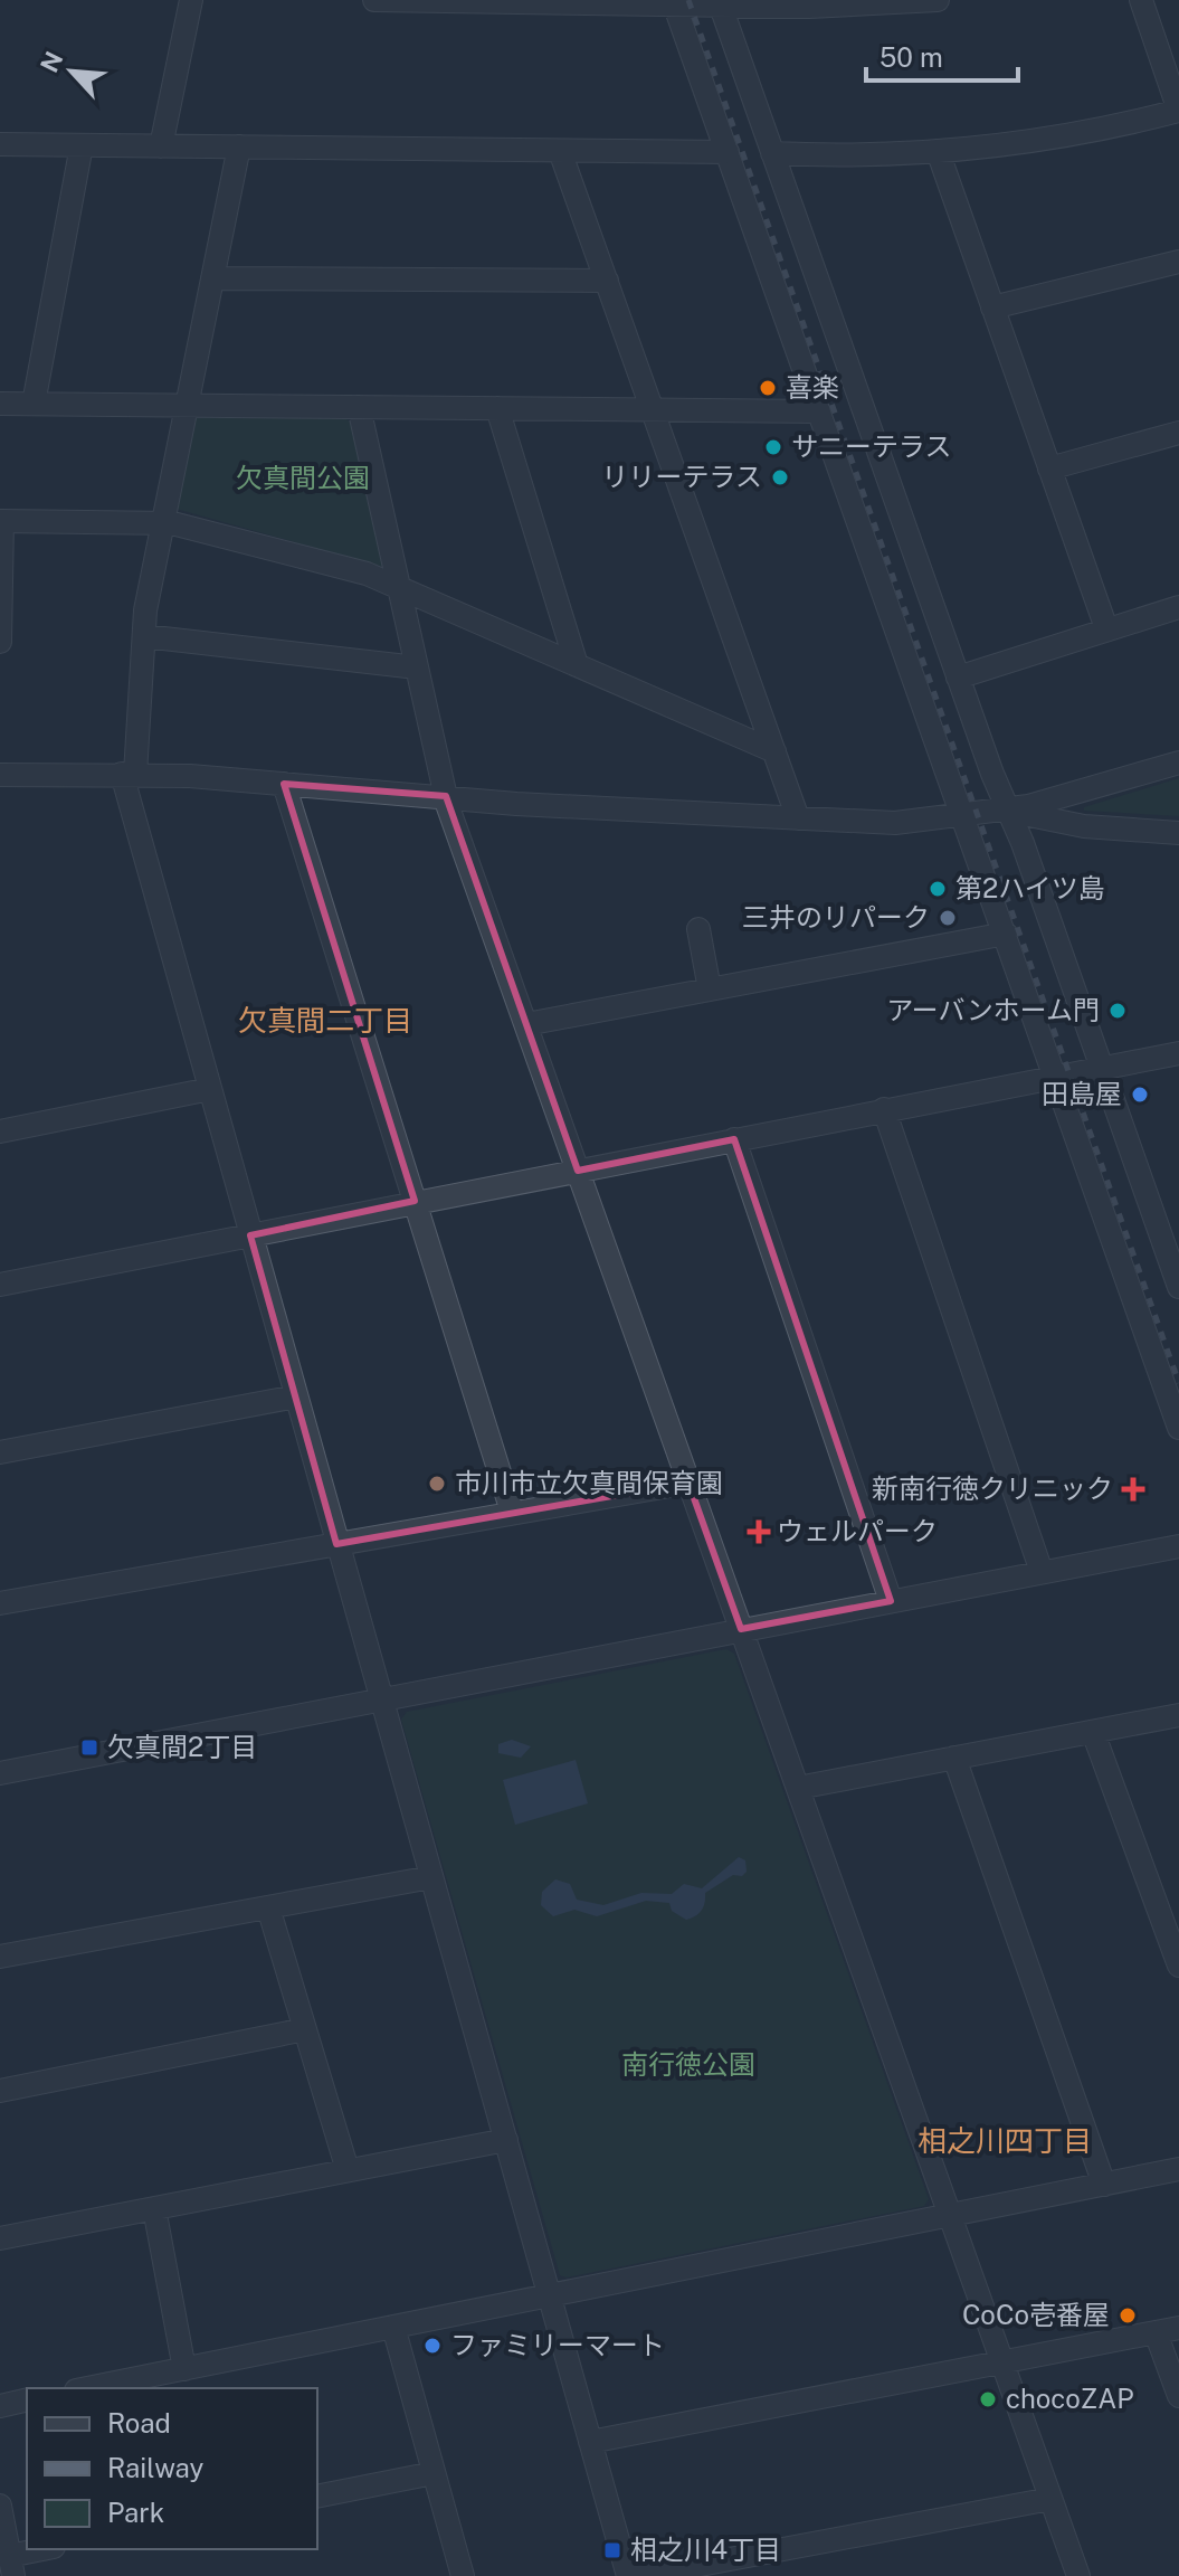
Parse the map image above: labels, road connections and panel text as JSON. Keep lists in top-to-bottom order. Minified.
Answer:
{"districts":["欠真間二丁目","相之川四丁目"],"parks":["欠真間公園","南行徳公園"],"places":{"other":["喜楽","サニーテラス","リリーテラス","第2ハイツ島","三井のリパーク","アーバンホーム門","田島屋","市川市立欠真間保育園","CoCo壱番屋","ファミリーマート","chocoZAP"],"health":["新南行徳クリニック","ウェルパーク"],"transit":["欠真間2丁目","相之川4丁目"]},"legend":["Road","Railway","Park"],"scale_bar":"50 m","north":"top left"}
